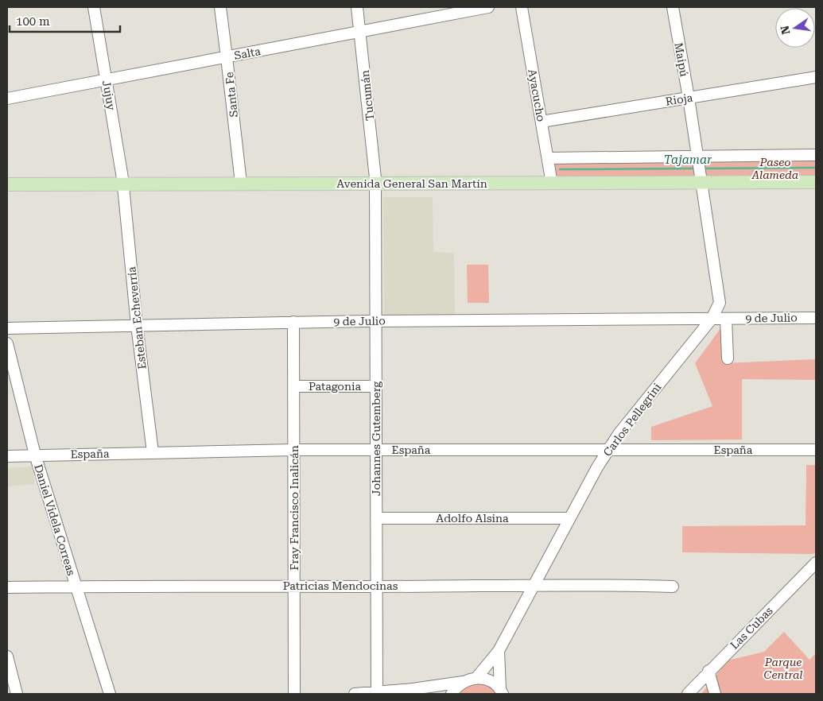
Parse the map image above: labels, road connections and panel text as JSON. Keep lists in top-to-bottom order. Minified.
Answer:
{"streets":{"main road":["Avenida General San Martín"],"street":["Salta","Maipú","Santa Fe","Jujuy","Tucumán","Ayacucho","Rioja","Esteban Echeverría","9 de Julio","Patagonia","Carlos Pellegrini","Johannes Gutemberg","España","Fray Francisco Inalicán","Adolfo Alsina","Daniel Videla Correas","Patricias Mendocinas","Las Cubas"]},"crossings":[["Salta","Santa Fe"],["Salta","Jujuy"],["Salta","Tucumán"],["Maipú","Rioja"],["Maipú","Avenida General San Martín"],["Maipú","Carlos Pellegrini"],["Santa Fe","Avenida General San Martín"],["Jujuy","Avenida General San Martín"],["Jujuy","Esteban Echeverría"],["Tucumán","Avenida General San Martín"],["Tucumán","Johannes Gutemberg"],["Ayacucho","Rioja"],["Ayacucho","Avenida General San Martín"],["Avenida General San Martín","Esteban Echeverría"],["Avenida General San Martín","Carlos Pellegrini"],["Avenida General San Martín","Johannes Gutemberg"],["Esteban Echeverría","9 de Julio"],["Esteban Echeverría","España"],["9 de Julio","Carlos Pellegrini"],["9 de Julio","Johannes Gutemberg"],["9 de Julio","Fray Francisco Inalicán"],["Patagonia","Johannes Gutemberg"],["Patagonia","Fray Francisco Inalicán"],["Carlos Pellegrini","España"],["Carlos Pellegrini","Adolfo Alsina"],["Carlos Pellegrini","Patricias Mendocinas"],["Johannes Gutemberg","España"],["Johannes Gutemberg","Adolfo Alsina"],["Johannes Gutemberg","Patricias Mendocinas"],["España","Fray Francisco Inalicán"],["España","Daniel Videla Correas"],["Fray Francisco Inalicán","Patricias Mendocinas"],["Daniel Videla Correas","Patricias Mendocinas"]],"water":["Tajamar"],"parks":["Paseo Alameda","Parque Central"],"scale_bar":"100 m","north":"left"}
